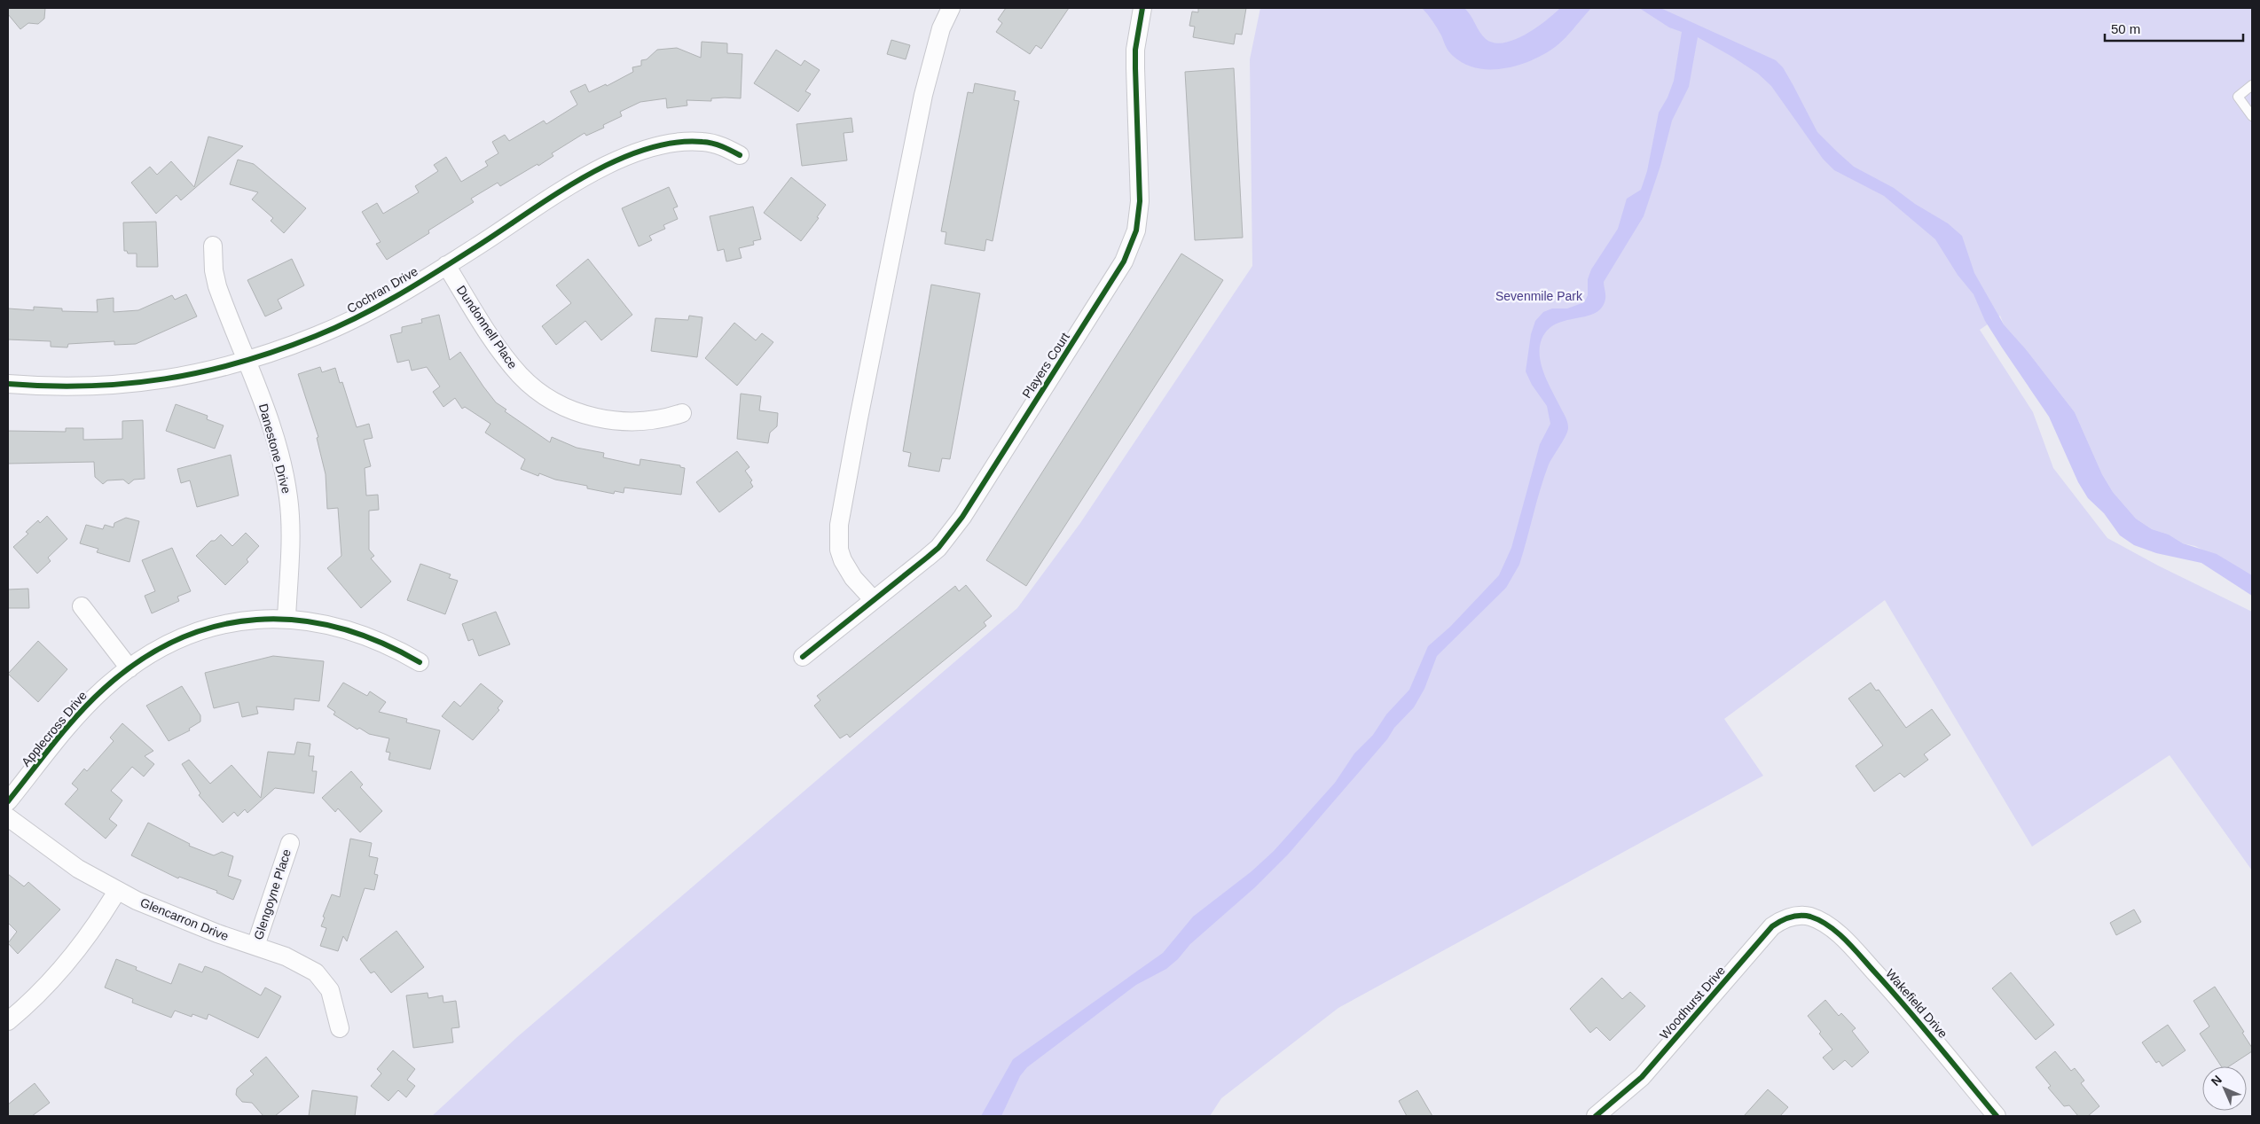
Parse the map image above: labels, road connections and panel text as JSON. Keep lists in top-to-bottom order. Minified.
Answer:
{"streets":{"street":["Cochran Drive","Dundonnell Place","Players Court","Danestone Drive","Applecross Drive","Glengoyne Place","Glencarron Drive","Woodhurst Drive","Wakefield Drive"]},"crossings":[["Cochran Drive","Dundonnell Place"],["Cochran Drive","Danestone Drive"],["Danestone Drive","Applecross Drive"],["Glengoyne Place","Glencarron Drive"],["Woodhurst Drive","Wakefield Drive"]],"parks":["Sevenmile Park"],"scale_bar":"50 m","north":"top left"}
